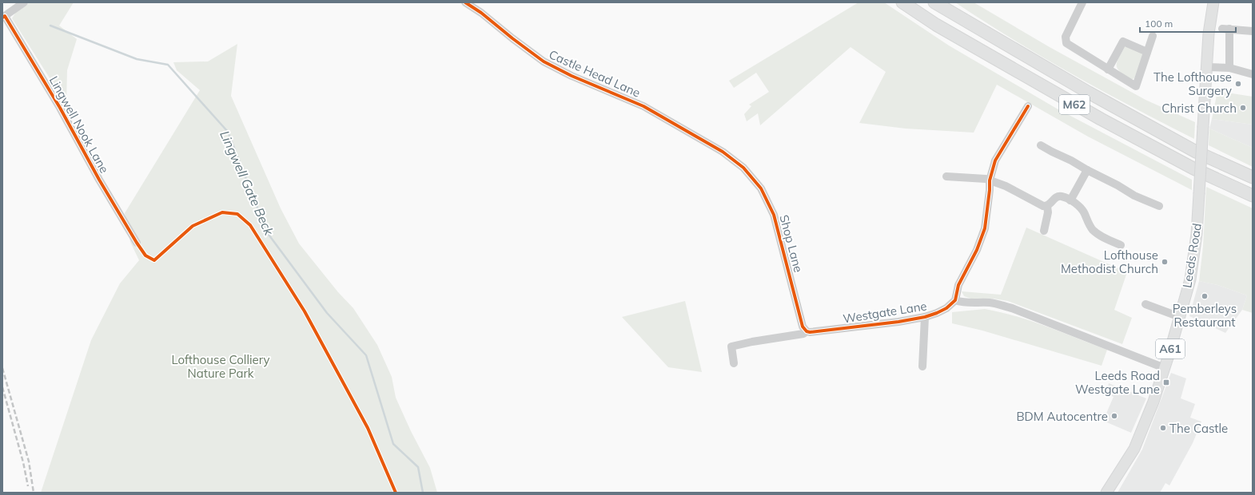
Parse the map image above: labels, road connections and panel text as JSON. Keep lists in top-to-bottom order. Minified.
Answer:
{"streets":{"highway":["M62"],"main road":["Leeds Road","A61"],"street":["Castle Head Lane","Lingwell Nook Lane","Shop Lane","Westgate Lane"]},"crossings":[["Castle Head Lane","Shop Lane"],["Shop Lane","Westgate Lane"]],"water":["Lingwell Gate Beck"],"parks":["Lofthouse Colliery Nature Park"],"places":{"other":["The Lofthouse Surgery","Christ Church","Lofthouse Methodist Church","Pemberleys Restaurant","BDM Autocentre","The Castle"],"transit":["Leeds Road Westgate Lane"]},"scale_bar":"100 m"}
